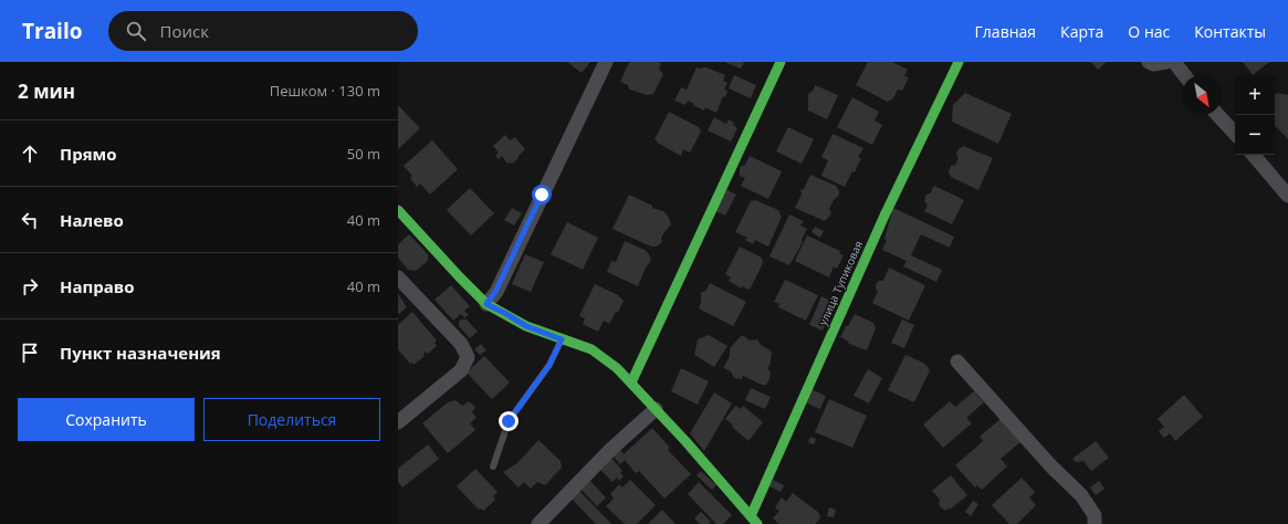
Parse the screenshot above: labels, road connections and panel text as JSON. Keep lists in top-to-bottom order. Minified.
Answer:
{"streets":{"street":["улица Тупиковая"]},"north":"bottom right","page":{"header":"Trailo","search":"Поиск","nav":["Главная","Карта","О нас","Контакты"],"heading":["2 мин","Пешком · 130 m"],"map_buttons":["+","−"],"list":[["Прямо","50 m"],["Налево","40 m"],["Направо","40 m"],"Пункт назначения"],"buttons":["Сохранить","Поделиться"]}}
